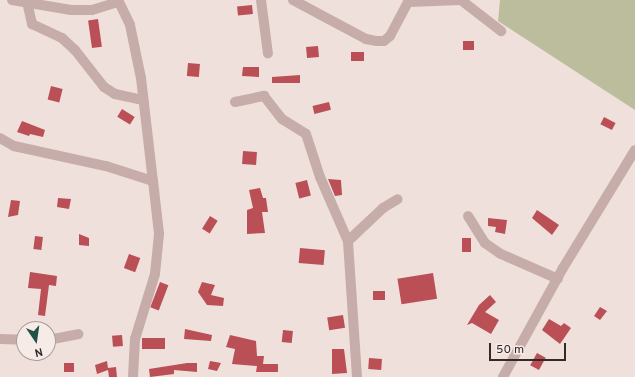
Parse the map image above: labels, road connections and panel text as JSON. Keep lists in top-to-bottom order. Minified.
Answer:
{"scale_bar":"50 m","north":"bottom"}
